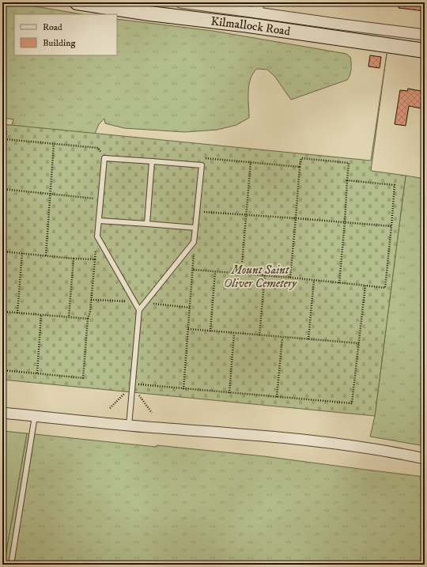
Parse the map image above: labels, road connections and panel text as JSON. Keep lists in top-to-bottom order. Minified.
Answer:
{"streets":{"main road":["Kilmallock Road"]},"parks":["Mount Saint Oliver Cemetery"],"legend":["Road","Building"]}
